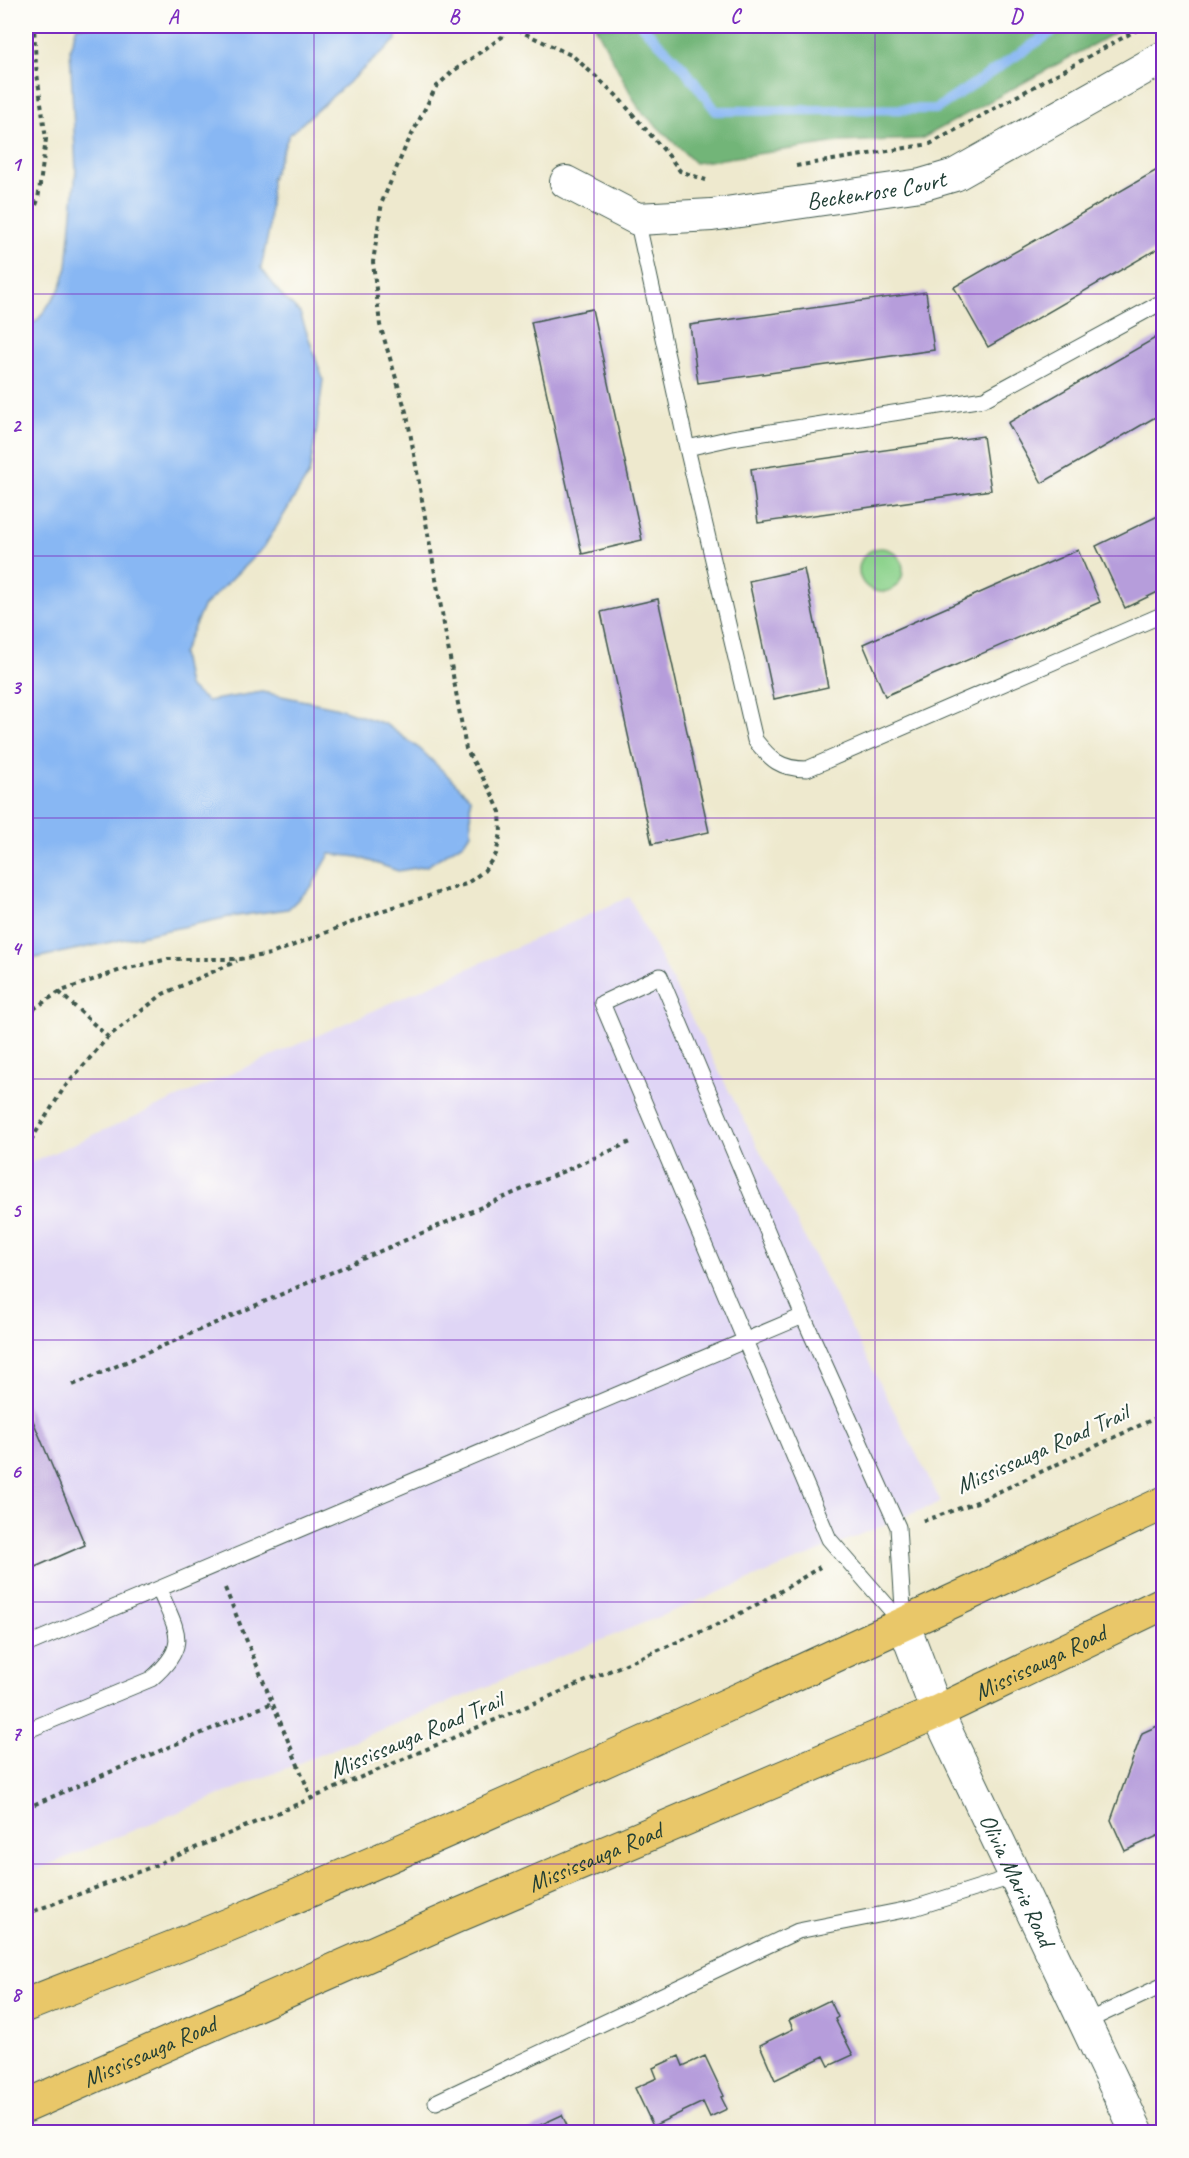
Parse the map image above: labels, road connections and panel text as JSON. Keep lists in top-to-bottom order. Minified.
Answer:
{"streets":{"main road":["Mississauga Road"],"street":["Beckenrose Court","Olivia Marie Road"],"path":["Mississauga Road Trail"]},"crossings":[["Mississauga Road","Olivia Marie Road"]],"grid":{"columns":["A","B","C","D"],"rows":["1","2","3","4","5","6","7","8"]}}
